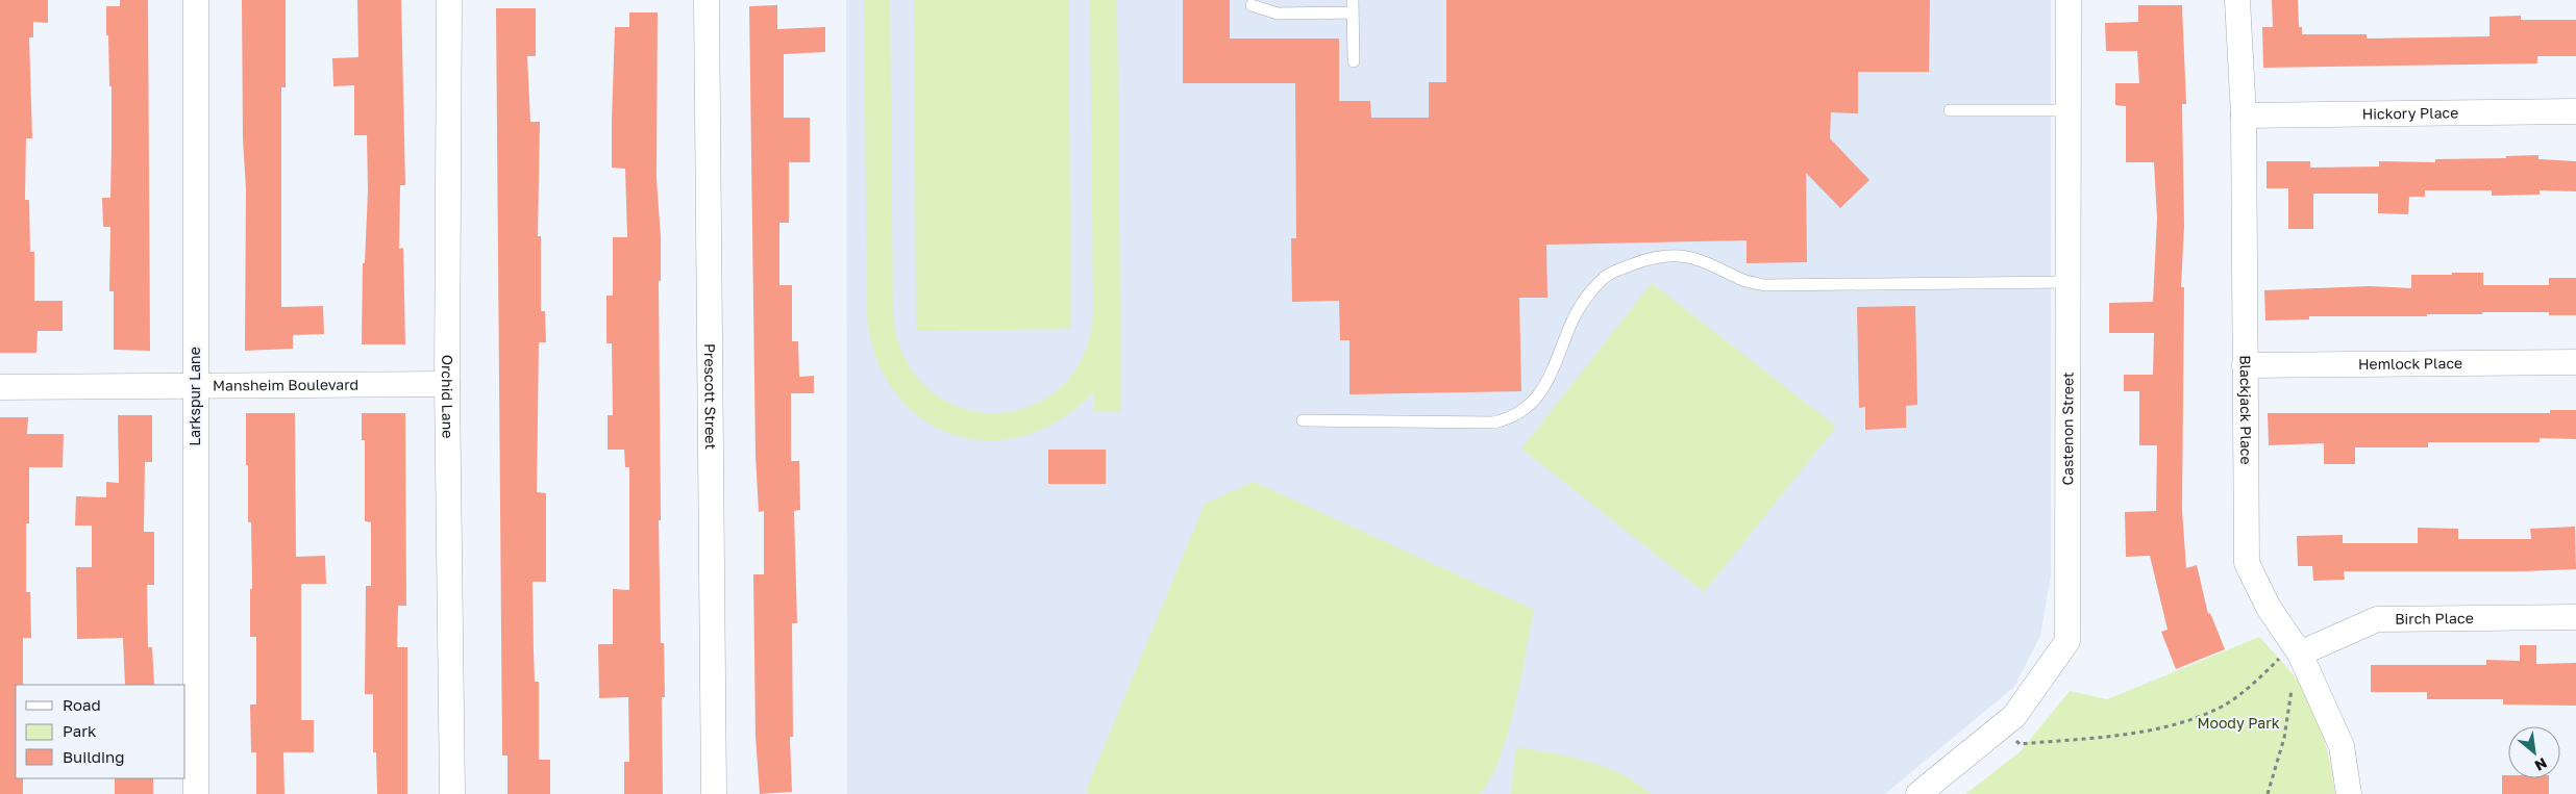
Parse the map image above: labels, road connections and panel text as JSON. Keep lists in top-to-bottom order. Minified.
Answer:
{"streets":{"street":["Hickory Place","Hemlock Place","Mansheim Boulevard","Larkspur Lane","Orchid Lane","Prescott Street","Blackjack Place","Castenon Street","Birch Place"]},"crossings":[["Hickory Place","Blackjack Place"],["Hemlock Place","Blackjack Place"],["Mansheim Boulevard","Larkspur Lane"],["Mansheim Boulevard","Orchid Lane"],["Blackjack Place","Birch Place"]],"parks":["Moody Park"],"legend":["Road","Park","Building"],"north":"bottom right"}
